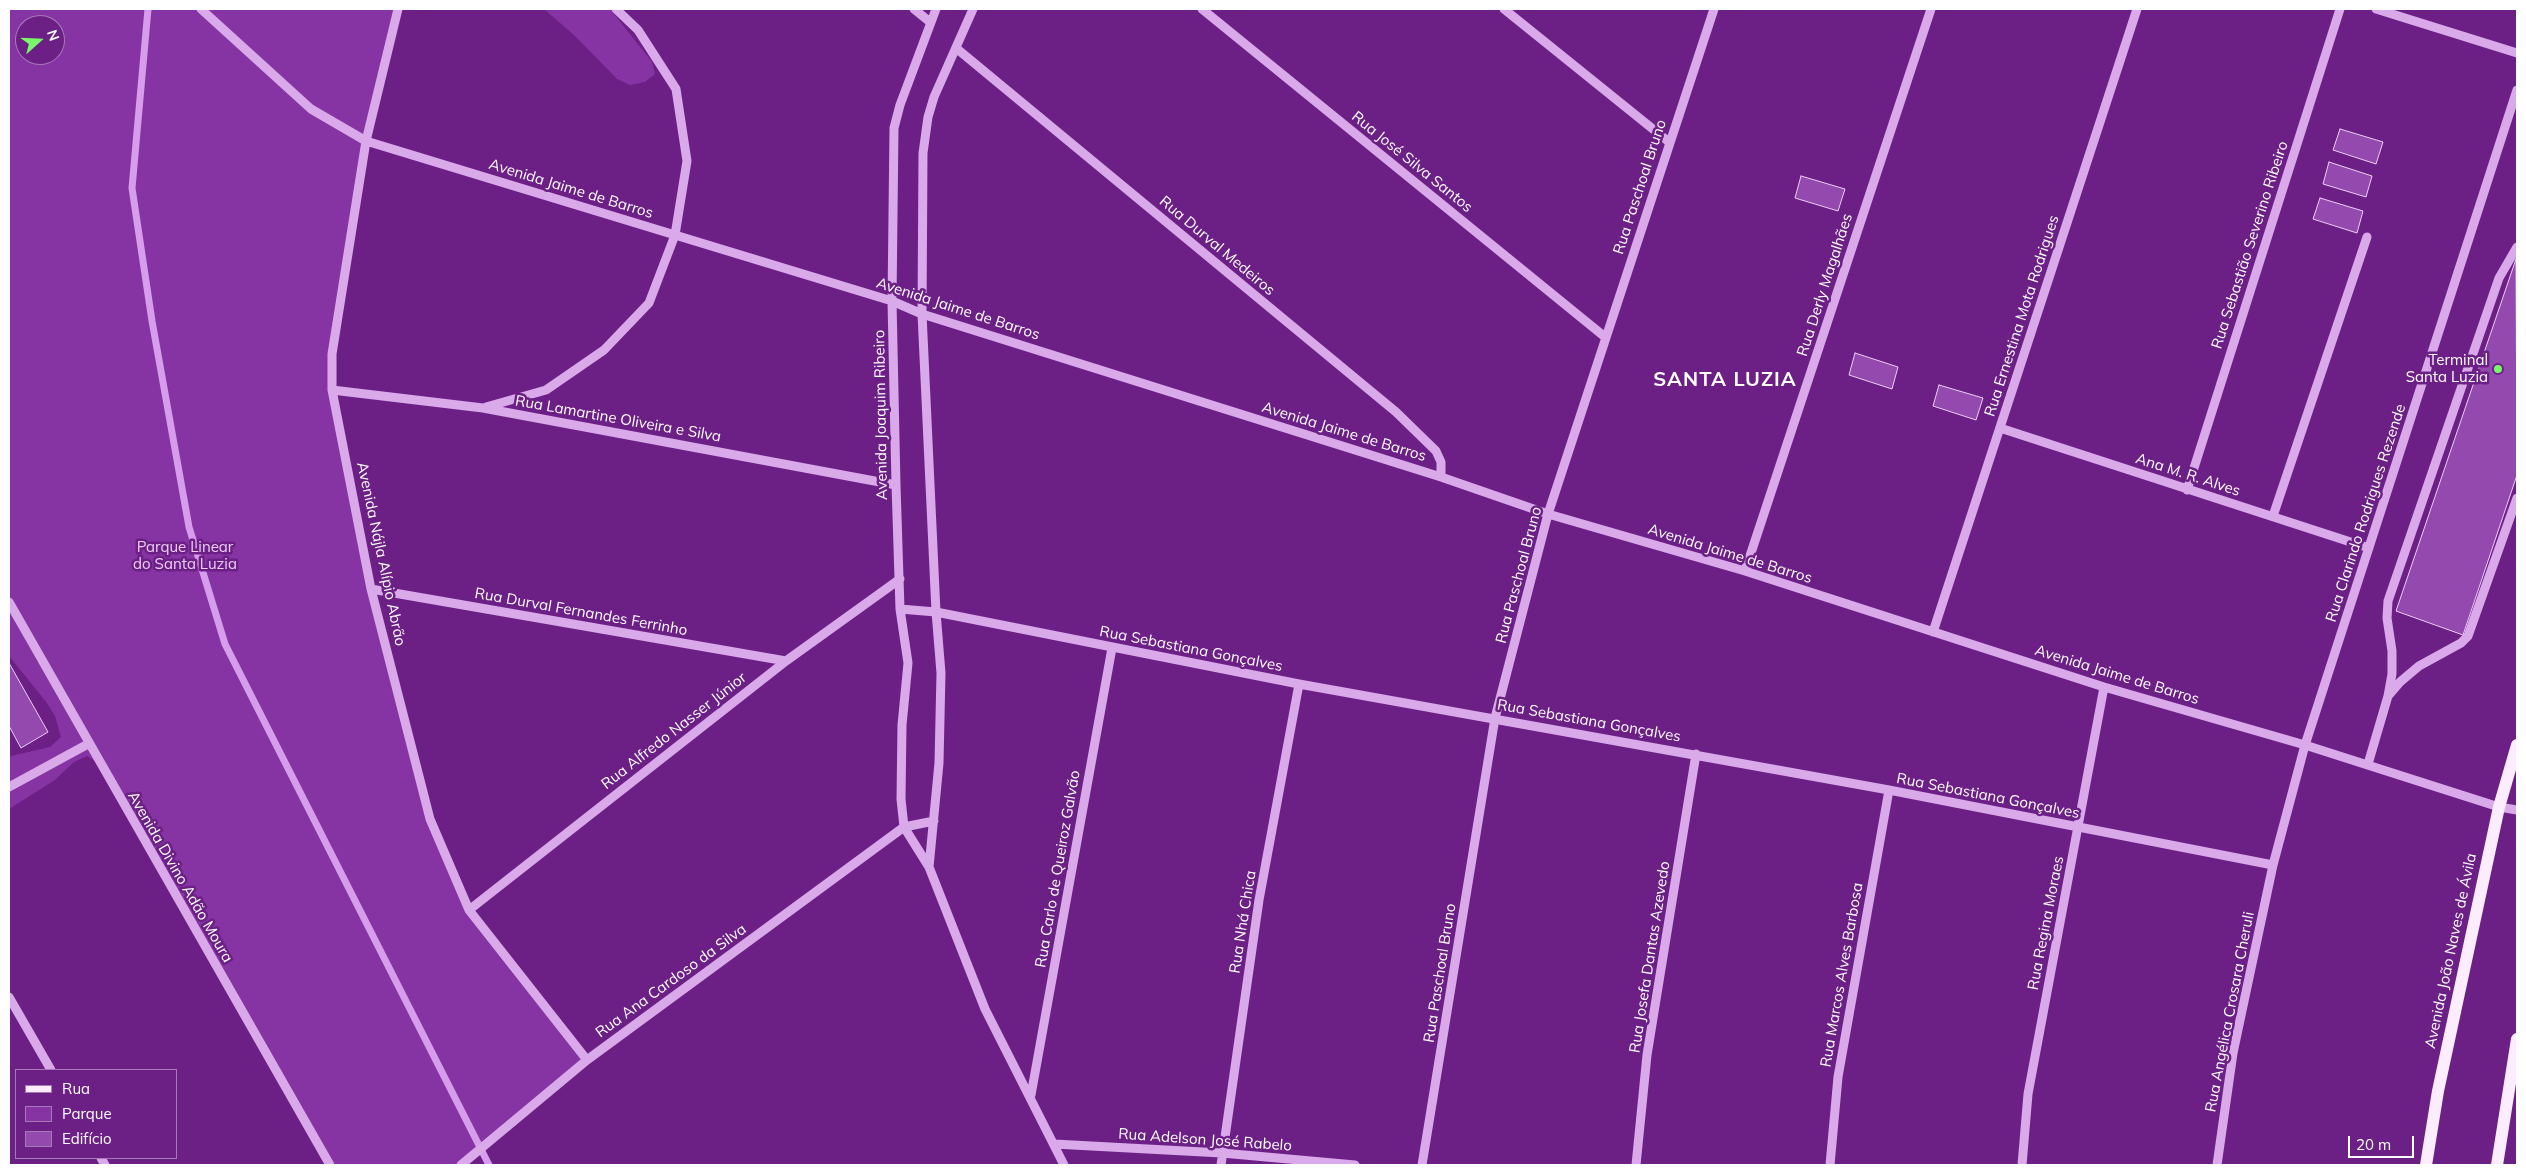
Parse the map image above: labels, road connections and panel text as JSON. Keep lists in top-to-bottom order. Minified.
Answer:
{"streets":{"main road":["Avenida João Naves de Ávila"],"street":["Rua José Silva Santos","Rua Paschoal Bruno","Avenida Jaime de Barros","Rua Sebastião Severino Ribeiro","Rua Durval Medeiros","Rua Derly Magalhães","Rua Ernestina Mota Rodrigues","Avenida Joaquim Ribeiro","Rua Lamartine Oliveira e Silva","Ana M. R. Alves","Rua Clarindo Rodrigues Rezende","Avenida Nájla Alípio Abrão","Rua Durval Fernandes Ferrinho","Rua Sebastiana Gonçalves","Rua Alfredo Nasser Júnior","Rua Carlo de Queiroz Galvão","Avenida Divino Adão Moura","Rua Nhá Chica","Rua Regina Moraes","Rua Josefa Dantas Azevedo","Rua Marcos Alves Barbosa","Rua Ana Cardoso da Silva","Rua Angélica Crosara Cheruli","Rua Adelson José Rabelo"]},"crossings":[["Rua José Silva Santos","Rua Paschoal Bruno"],["Rua Paschoal Bruno","Avenida Jaime de Barros"],["Rua Paschoal Bruno","Rua Sebastiana Gonçalves"],["Avenida Jaime de Barros","Rua Durval Medeiros"],["Avenida Jaime de Barros","Rua Derly Magalhães"],["Avenida Jaime de Barros","Rua Ernestina Mota Rodrigues"],["Avenida Jaime de Barros","Avenida Joaquim Ribeiro"],["Avenida Jaime de Barros","Rua Clarindo Rodrigues Rezende"],["Avenida Jaime de Barros","Avenida Nájla Alípio Abrão"],["Avenida Jaime de Barros","Rua Regina Moraes"],["Avenida Jaime de Barros","Avenida João Naves de Ávila"],["Rua Sebastião Severino Ribeiro","Ana M. R. Alves"],["Rua Ernestina Mota Rodrigues","Ana M. R. Alves"],["Avenida Joaquim Ribeiro","Rua Lamartine Oliveira e Silva"],["Avenida Joaquim Ribeiro","Rua Sebastiana Gonçalves"],["Avenida Joaquim Ribeiro","Rua Alfredo Nasser Júnior"],["Avenida Joaquim Ribeiro","Rua Ana Cardoso da Silva"],["Rua Lamartine Oliveira e Silva","Avenida Nájla Alípio Abrão"],["Ana M. R. Alves","Rua Clarindo Rodrigues Rezende"],["Rua Clarindo Rodrigues Rezende","Rua Sebastiana Gonçalves"],["Rua Clarindo Rodrigues Rezende","Rua Angélica Crosara Cheruli"],["Avenida Nájla Alípio Abrão","Rua Durval Fernandes Ferrinho"],["Avenida Nájla Alípio Abrão","Rua Alfredo Nasser Júnior"],["Avenida Nájla Alípio Abrão","Rua Ana Cardoso da Silva"],["Rua Durval Fernandes Ferrinho","Rua Alfredo Nasser Júnior"],["Rua Sebastiana Gonçalves","Rua Carlo de Queiroz Galvão"],["Rua Sebastiana Gonçalves","Rua Nhá Chica"],["Rua Sebastiana Gonçalves","Rua Regina Moraes"],["Rua Sebastiana Gonçalves","Rua Josefa Dantas Azevedo"],["Rua Sebastiana Gonçalves","Rua Marcos Alves Barbosa"],["Rua Sebastiana Gonçalves","Rua Angélica Crosara Cheruli"],["Rua Nhá Chica","Rua Adelson José Rabelo"]],"districts":["SANTA LUZIA"],"parks":["Parque Linear do Santa Luzia"],"places":["Terminal Santa Luzia"],"legend":["Rua","Parque","Edifício"],"scale_bar":"20 m","north":"right"}
